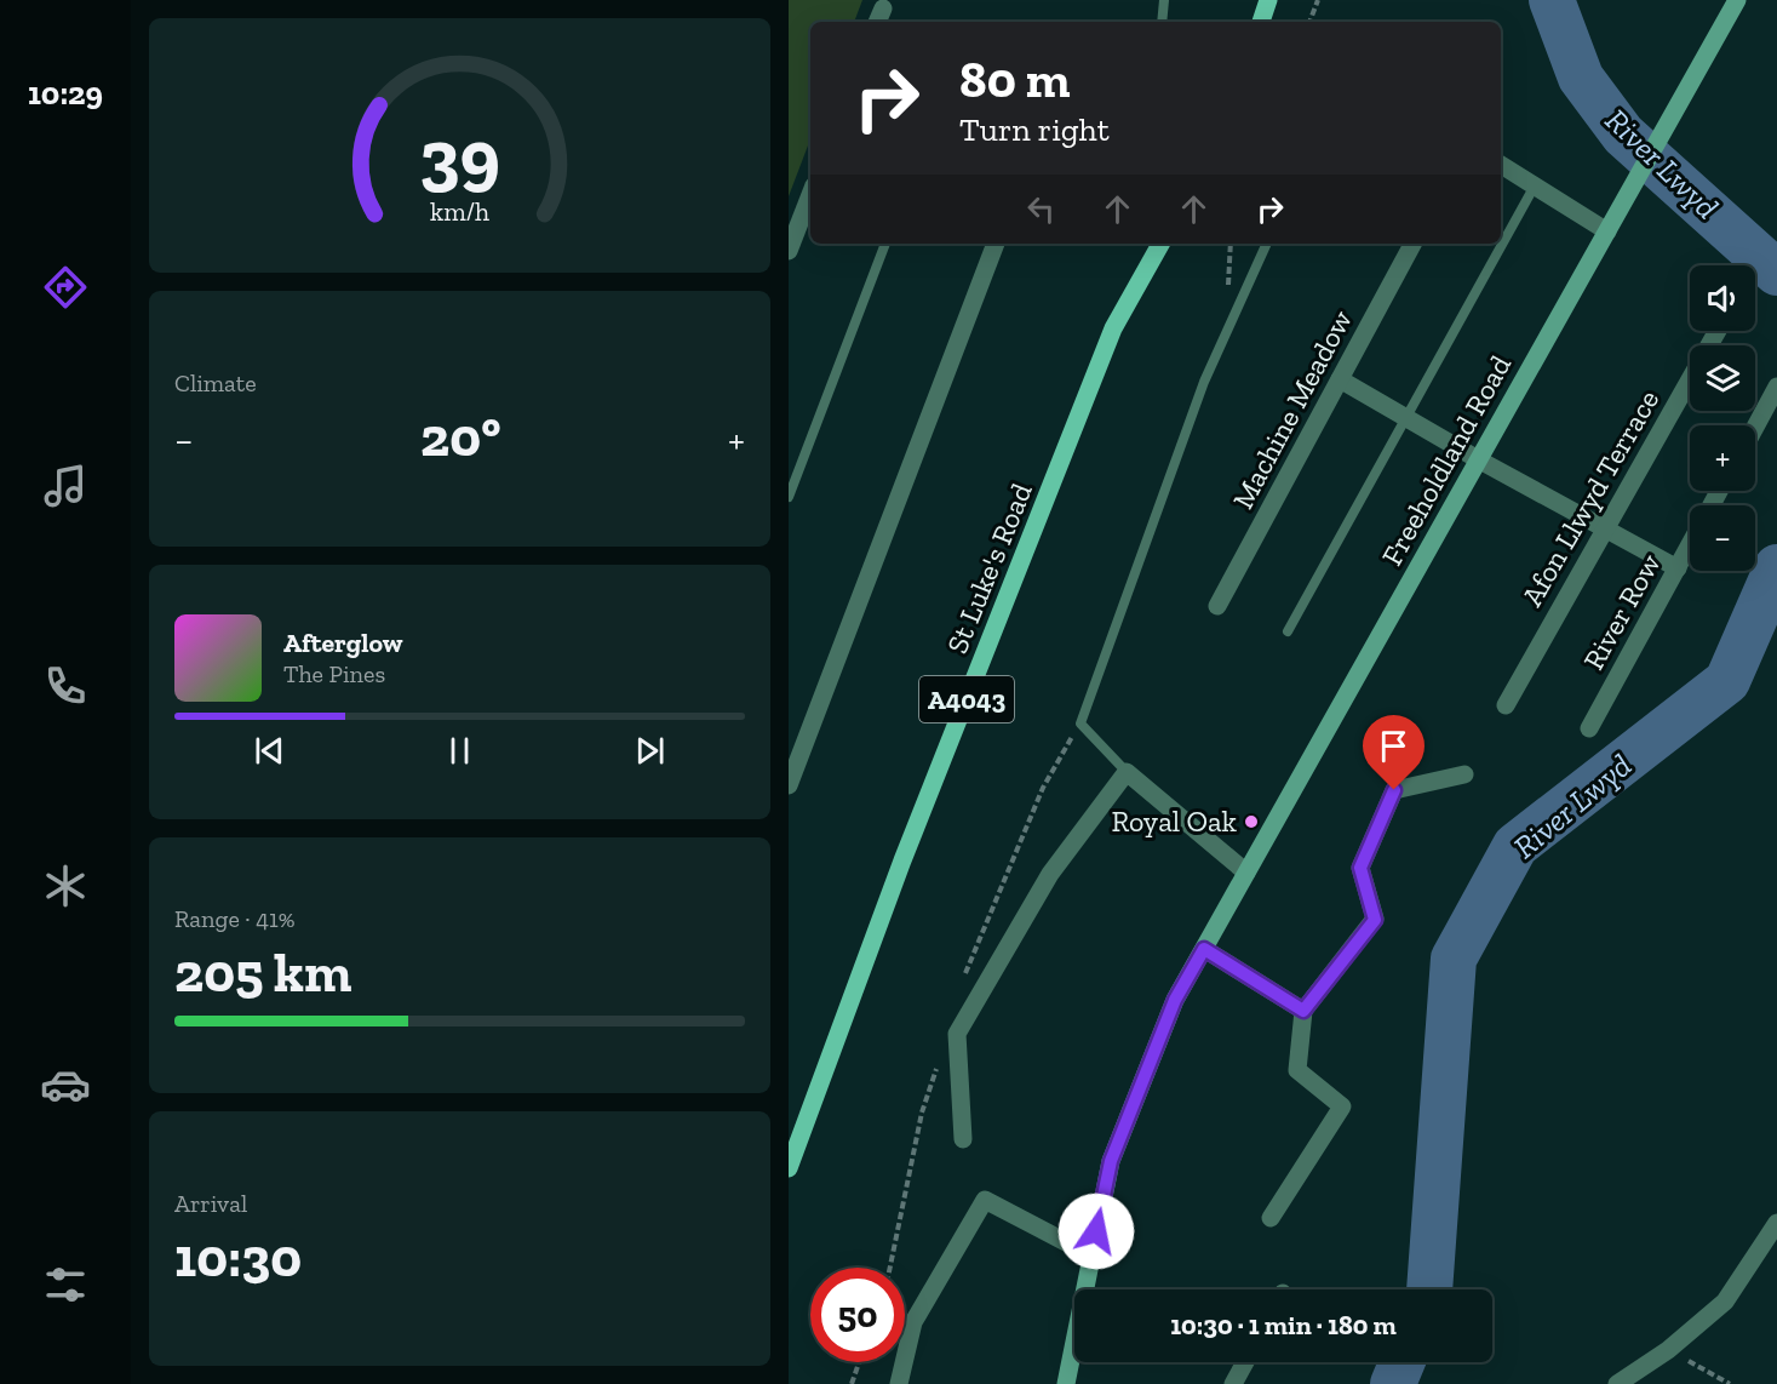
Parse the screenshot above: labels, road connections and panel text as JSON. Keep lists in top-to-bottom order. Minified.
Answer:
{"streets":{"main road":["Freeholdland Road","St Luke's Road","A4043"],"street":["Machine Meadow","Afon Llwyd Terrace","River Row"]},"water":["River Lwyd"],"places":["Royal Oak"],"page":{"tabs":"10:29","turn":["80 m","Turn right"],"map_buttons":["+","−"],"tile":["Climate",["Range · 41%","205 km"],["Arrival","10:30"]],"heat":["−","20°","+"],"song":["Afterglow","The Pines"],"limit":"50","trip":"10:30 · 1 min · 180 m","gauge":["39","km/h"]}}
